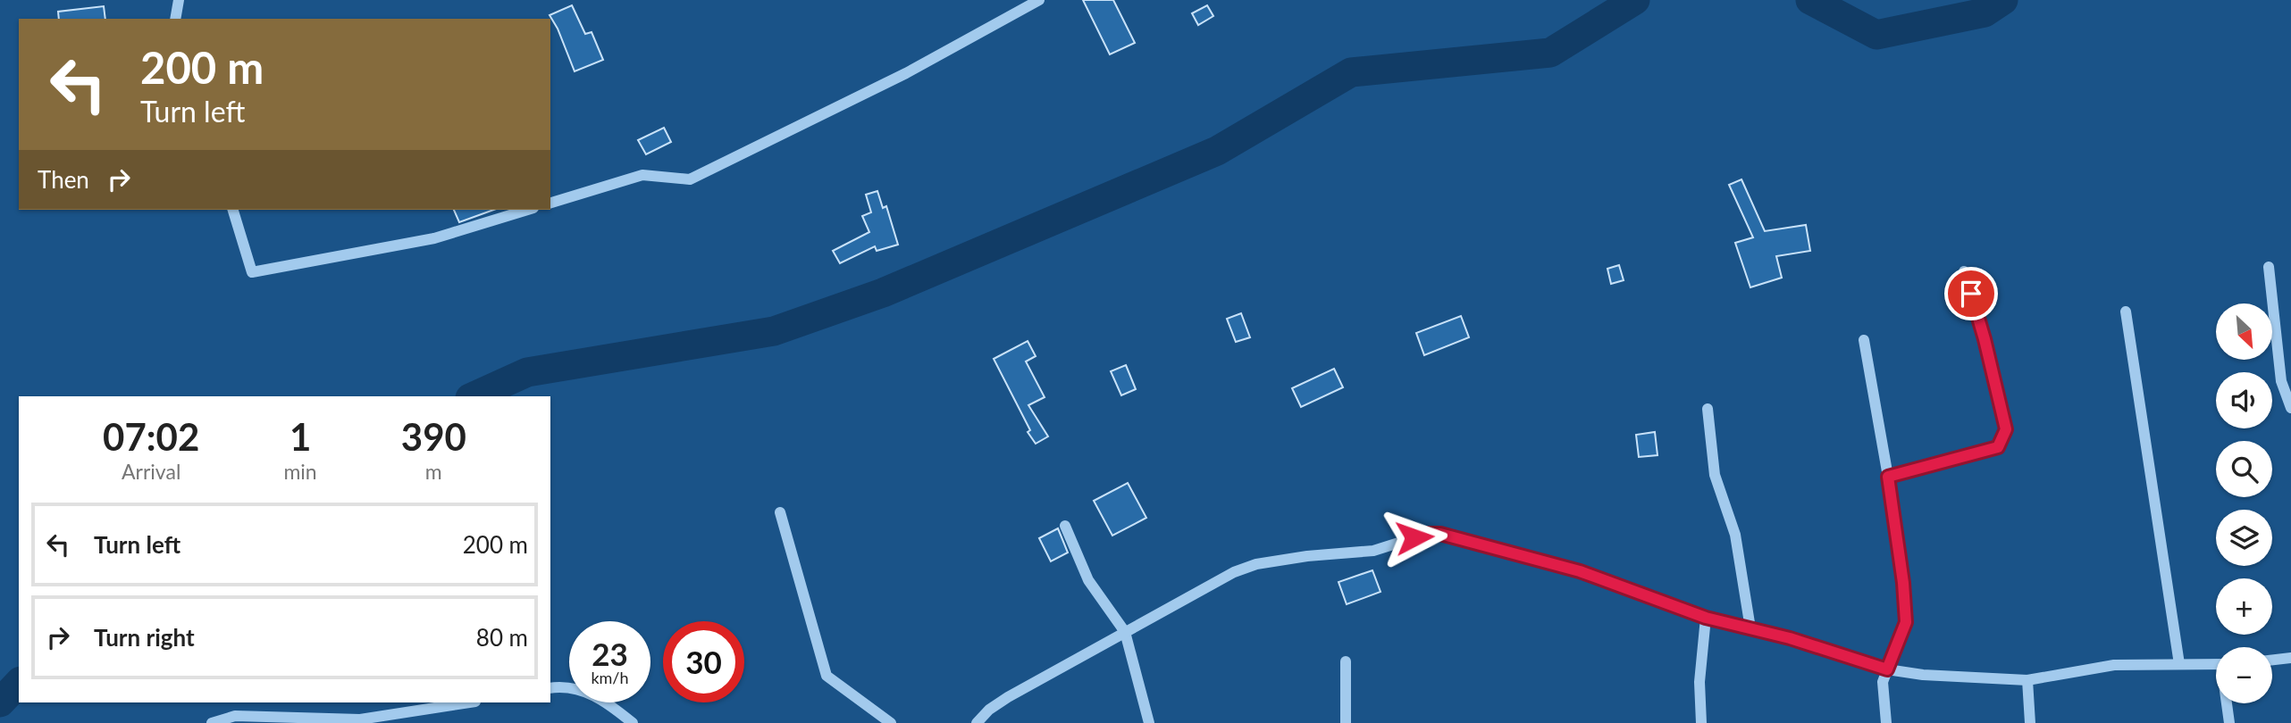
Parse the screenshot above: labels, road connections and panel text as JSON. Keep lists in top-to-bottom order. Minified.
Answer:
{"north":"bottom right","page":{"turn":["200 m","Turn left"],"then":"Then","map_buttons":["+","−"],"eta":["07:02","Arrival","1","min","390","m"],"list":[{"name":"Turn left","value":"200 m"},{"name":"Turn right","value":"80 m"}],"speed":"23 km/h","limit":"30"}}
